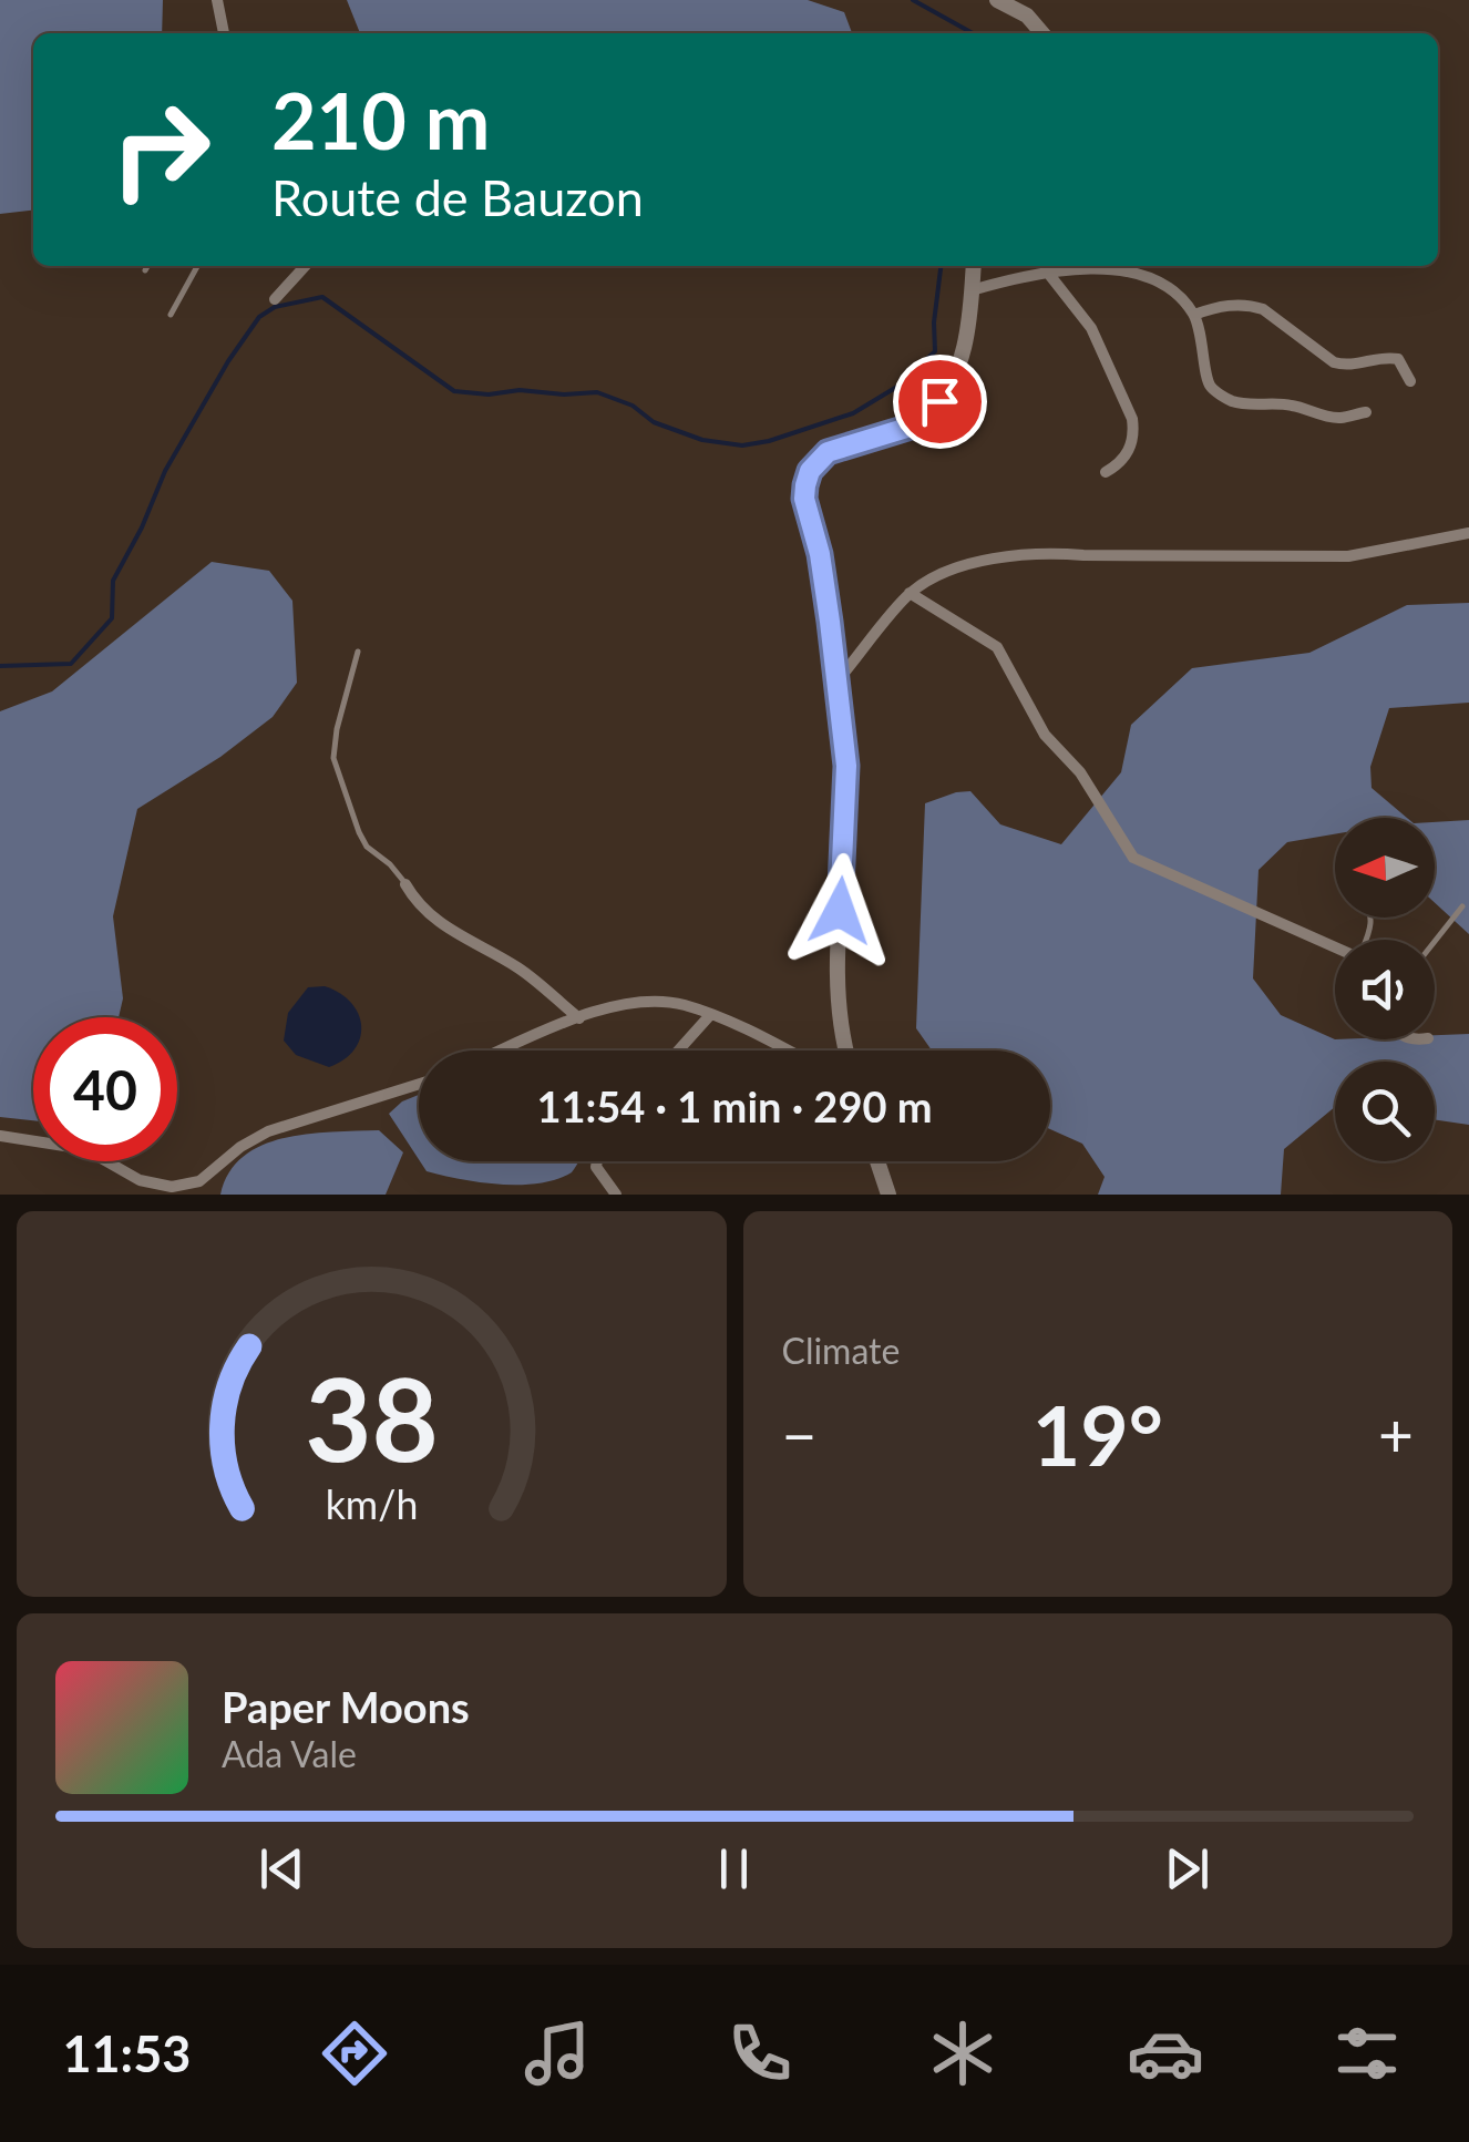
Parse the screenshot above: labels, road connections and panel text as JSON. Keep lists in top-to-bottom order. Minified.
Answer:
{"north":"left","page":{"turn":["210 m","Route de Bauzon"],"limit":"40","trip":"11:54 · 1 min · 290 m","tile":"Climate","heat":["−","19°","+"],"song":["Paper Moons","Ada Vale"],"tabs":"11:53","gauge":["38","km/h"]}}
